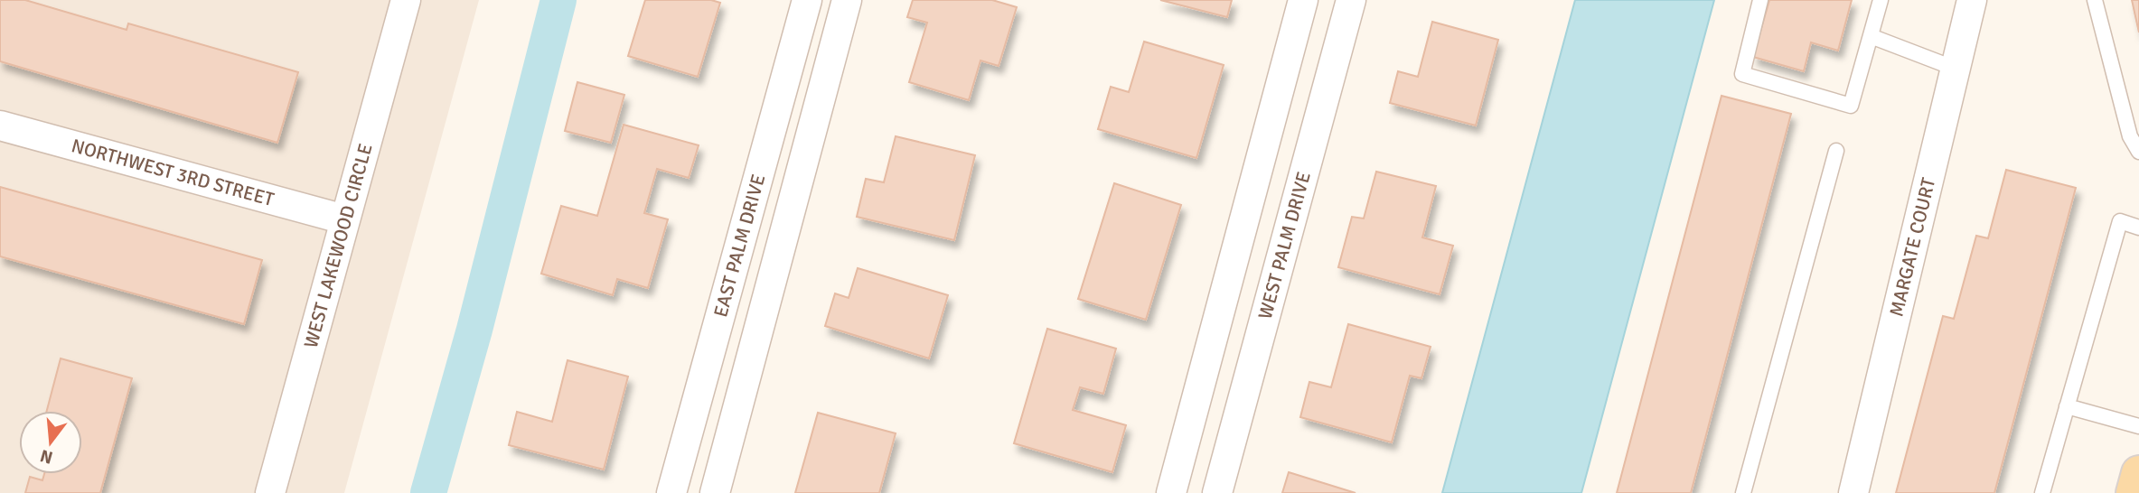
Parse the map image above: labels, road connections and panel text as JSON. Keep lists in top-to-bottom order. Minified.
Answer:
{"streets":{"street":["NORTHWEST 3RD STREET","WEST LAKEWOOD CIRCLE","EAST PALM DRIVE","WEST PALM DRIVE","MARGATE COURT"]},"crossings":[["NORTHWEST 3RD STREET","WEST LAKEWOOD CIRCLE"]],"north":"bottom"}
